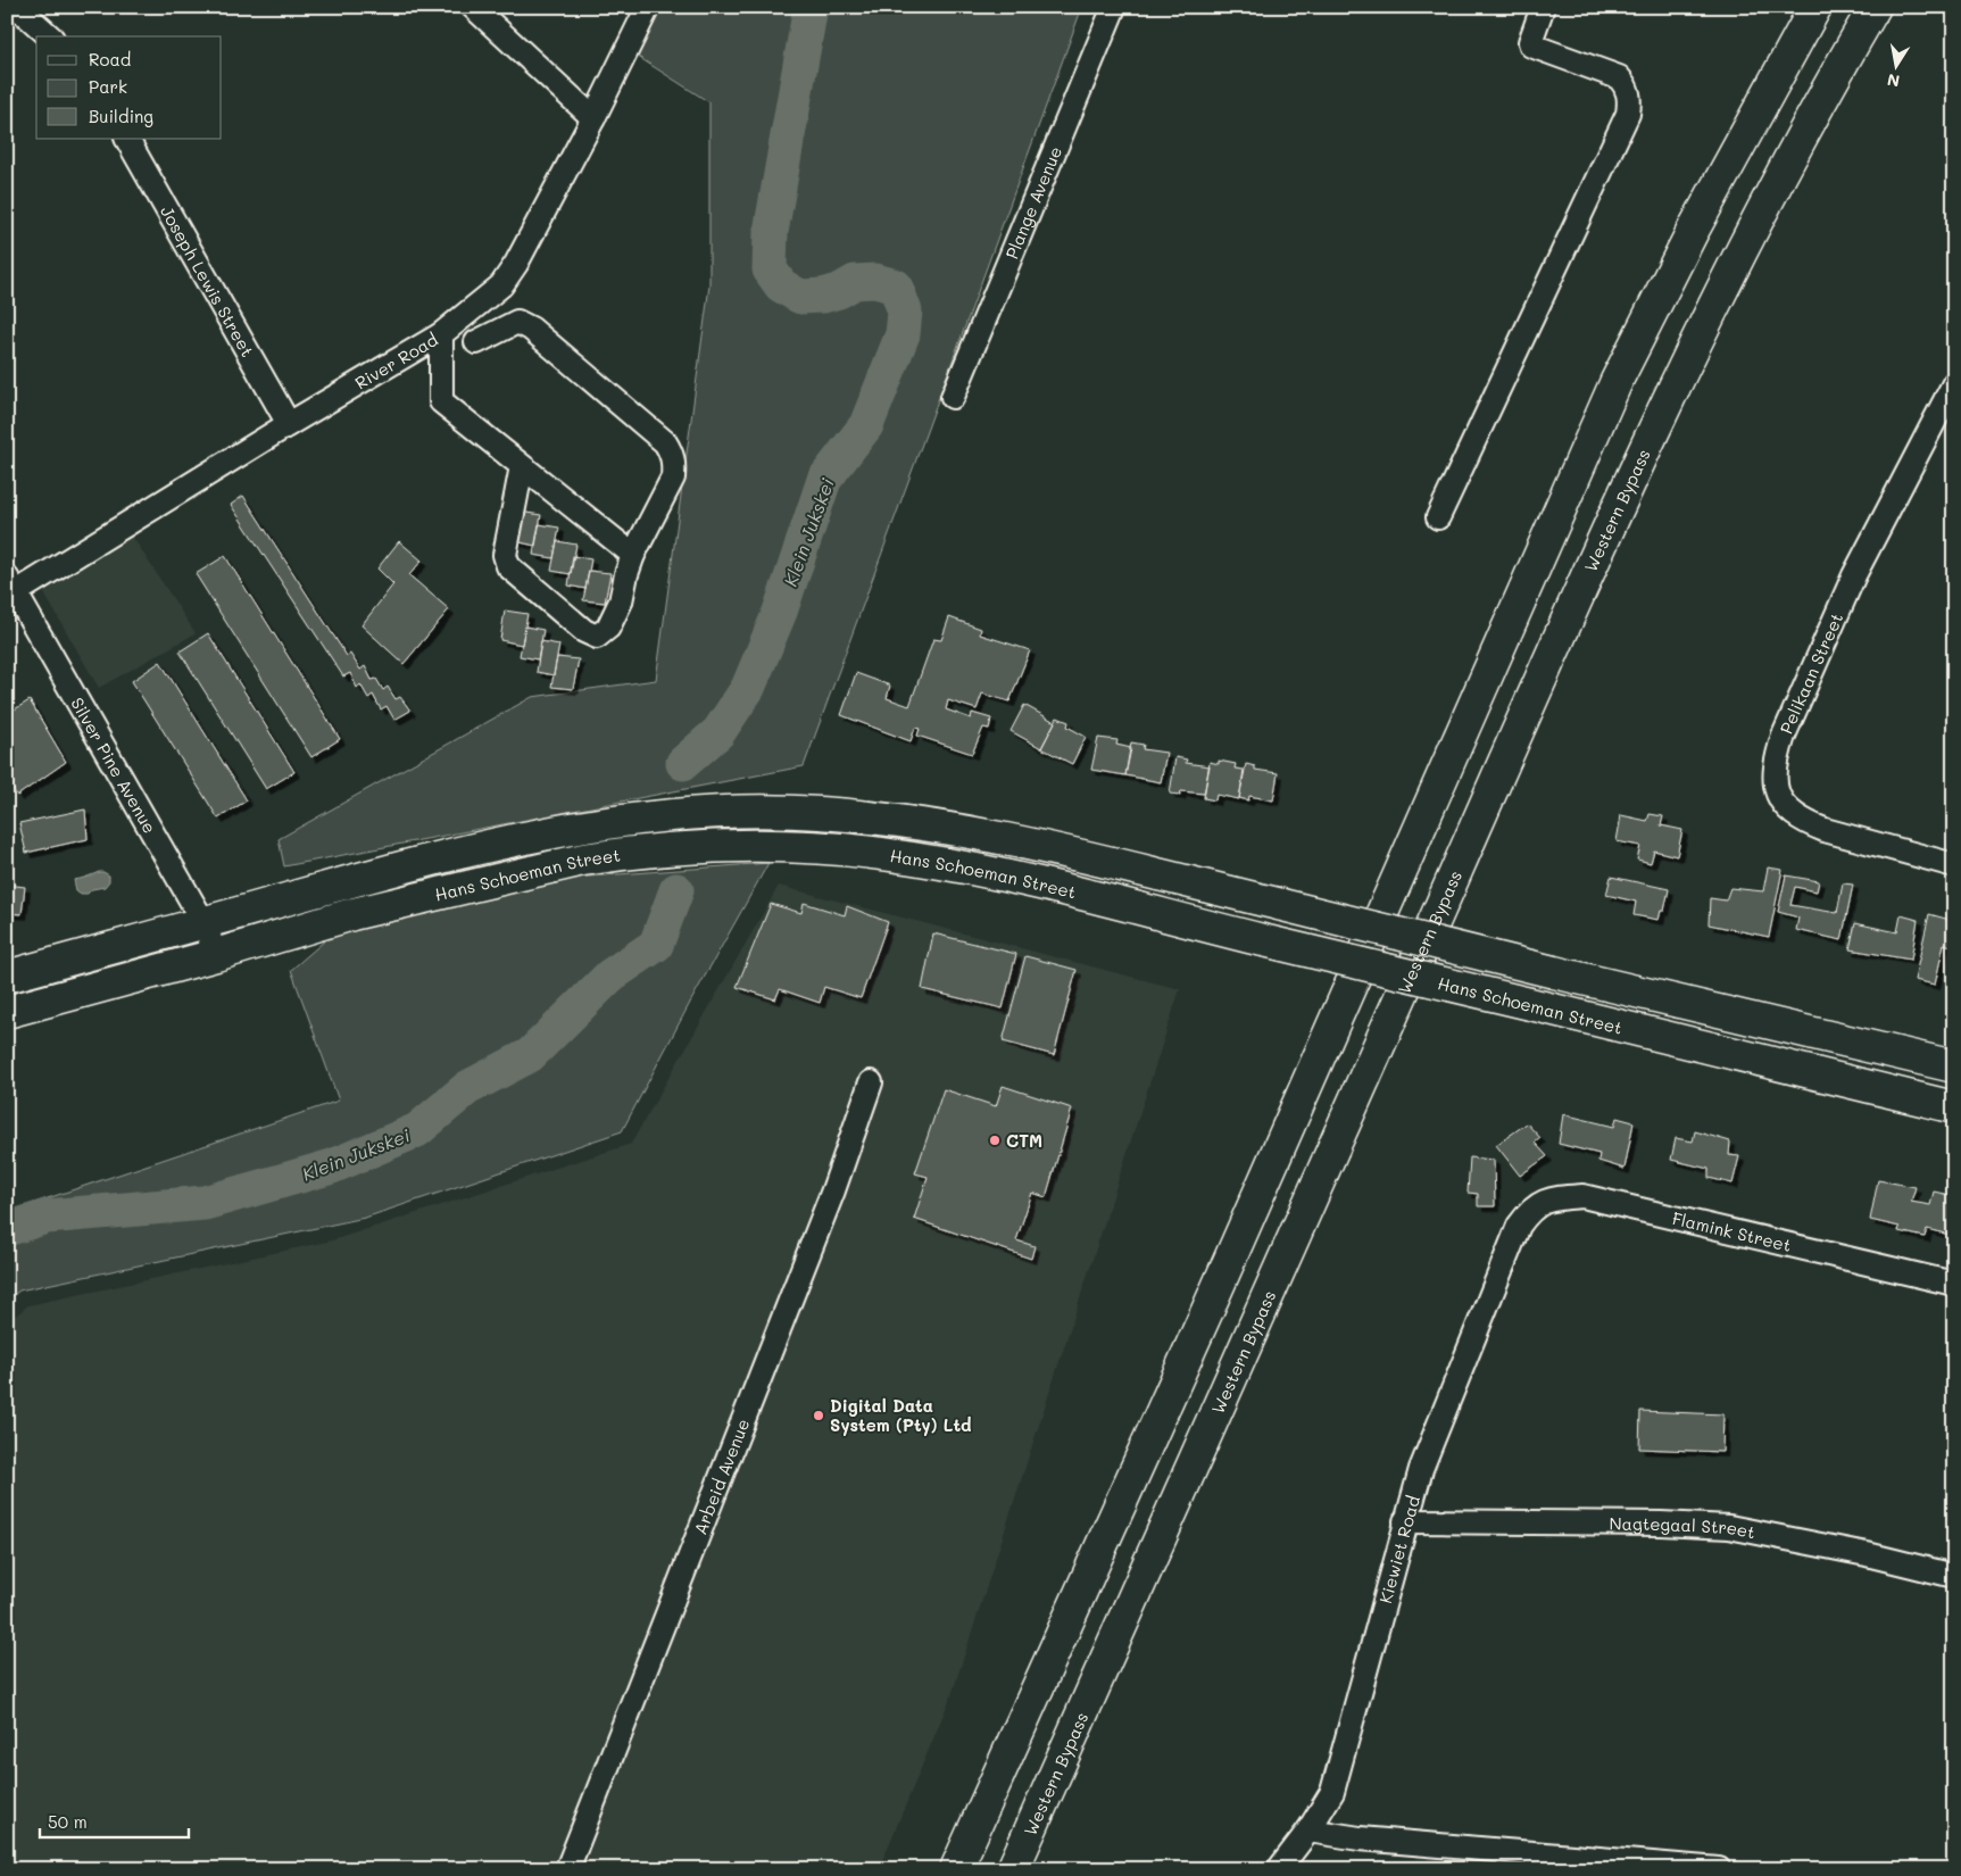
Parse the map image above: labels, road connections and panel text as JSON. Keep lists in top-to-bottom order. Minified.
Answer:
{"streets":{"main road":["Western Bypass","Hans Schoeman Street"],"street":["Plange Avenue","Joseph Lewis Street","River Road","Pelikaan Street","Silver Pine Avenue","Flamink Street","Arbeid Avenue","Nagtegaal Street","Kiewiet Road"]},"crossings":[["Joseph Lewis Street","River Road"],["River Road","Silver Pine Avenue"],["Silver Pine Avenue","Hans Schoeman Street"],["Flamink Street","Kiewiet Road"],["Nagtegaal Street","Kiewiet Road"]],"water":["Klein Jukskei"],"places":["CTM","Digital Data System (Pty) Ltd"],"legend":["Road","Park","Building"],"scale_bar":"50 m","north":"bottom"}
